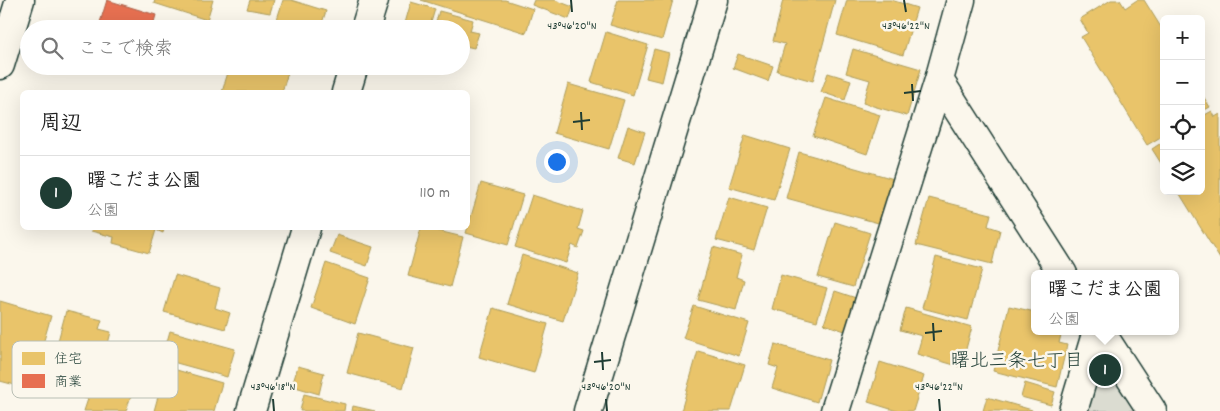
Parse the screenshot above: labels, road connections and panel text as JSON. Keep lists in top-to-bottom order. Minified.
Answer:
{"districts":["曙北三条七丁目"],"legend":["住宅","商業"],"page":{"map_buttons":["+","−"],"search":"ここで検索","heading":"周辺","list":[{"mark":"1","name":"曙こだま公園","note":"公園","value":"110 m"}],"popup":["曙こだま公園","公園"],"pins":"1"},"coordinates":["43°46'20\"N","43°46'22\"N","43°46'18\"N"]}
